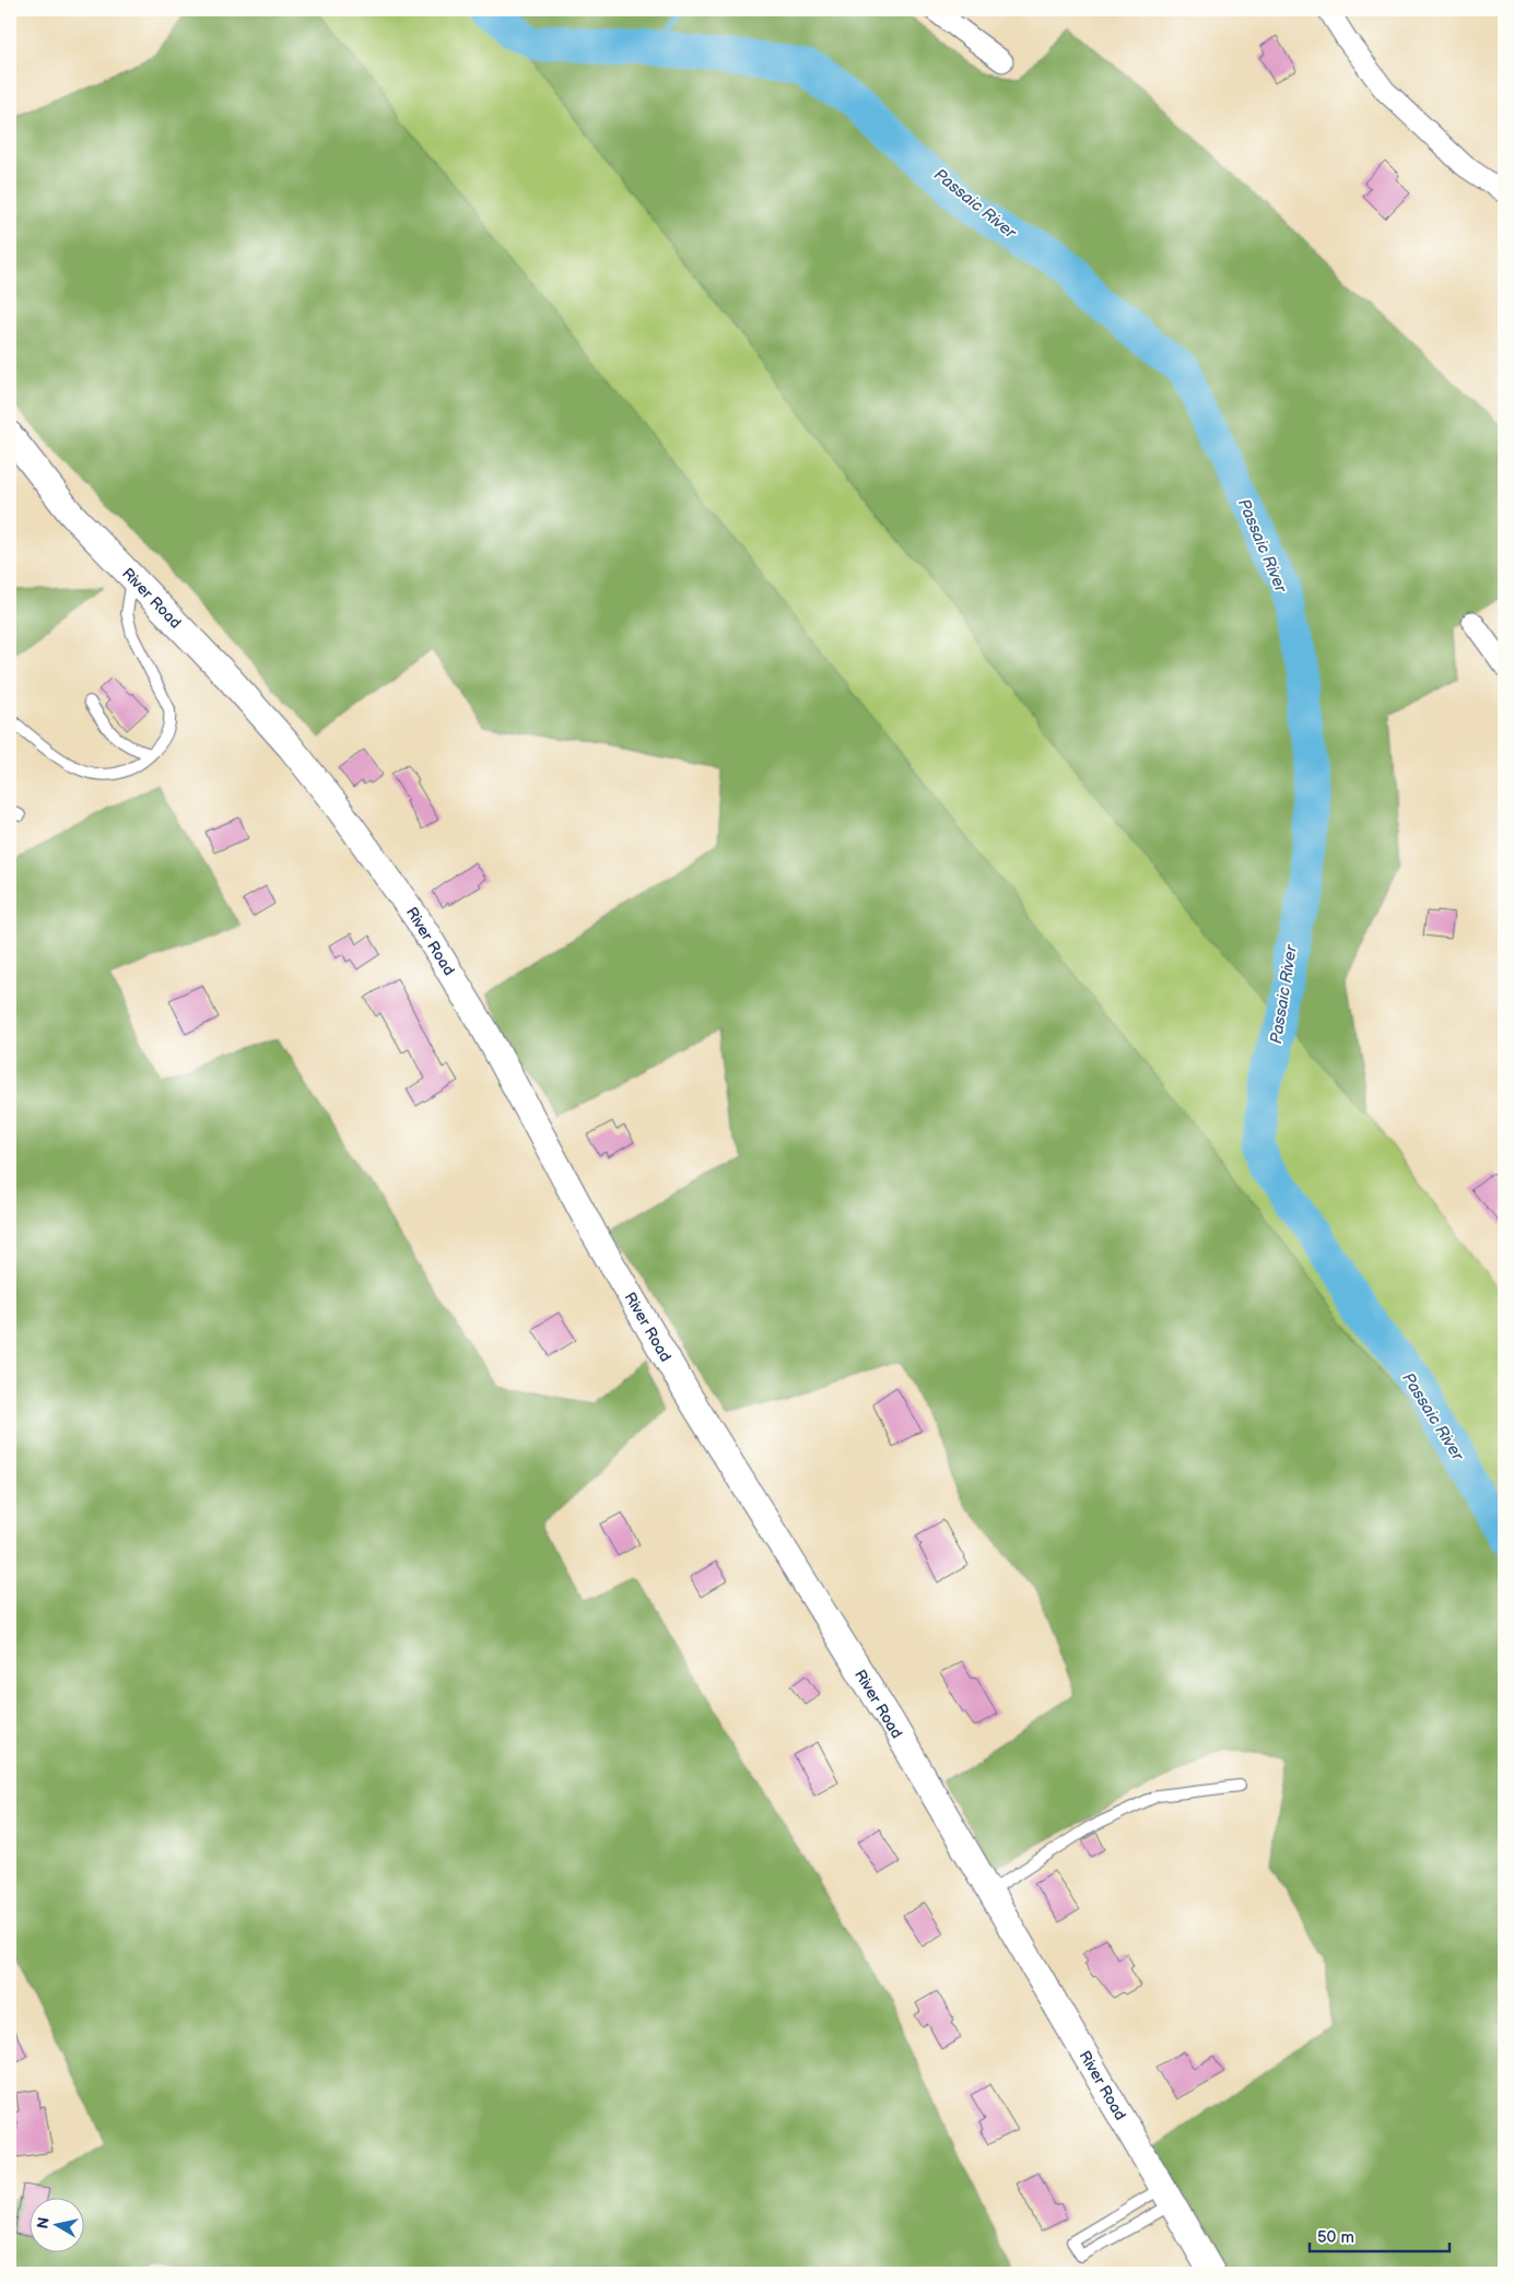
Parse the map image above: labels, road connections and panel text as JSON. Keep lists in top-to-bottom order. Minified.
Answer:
{"streets":{"street":["River Road"]},"water":["Passaic River"],"scale_bar":"50 m","north":"left"}
